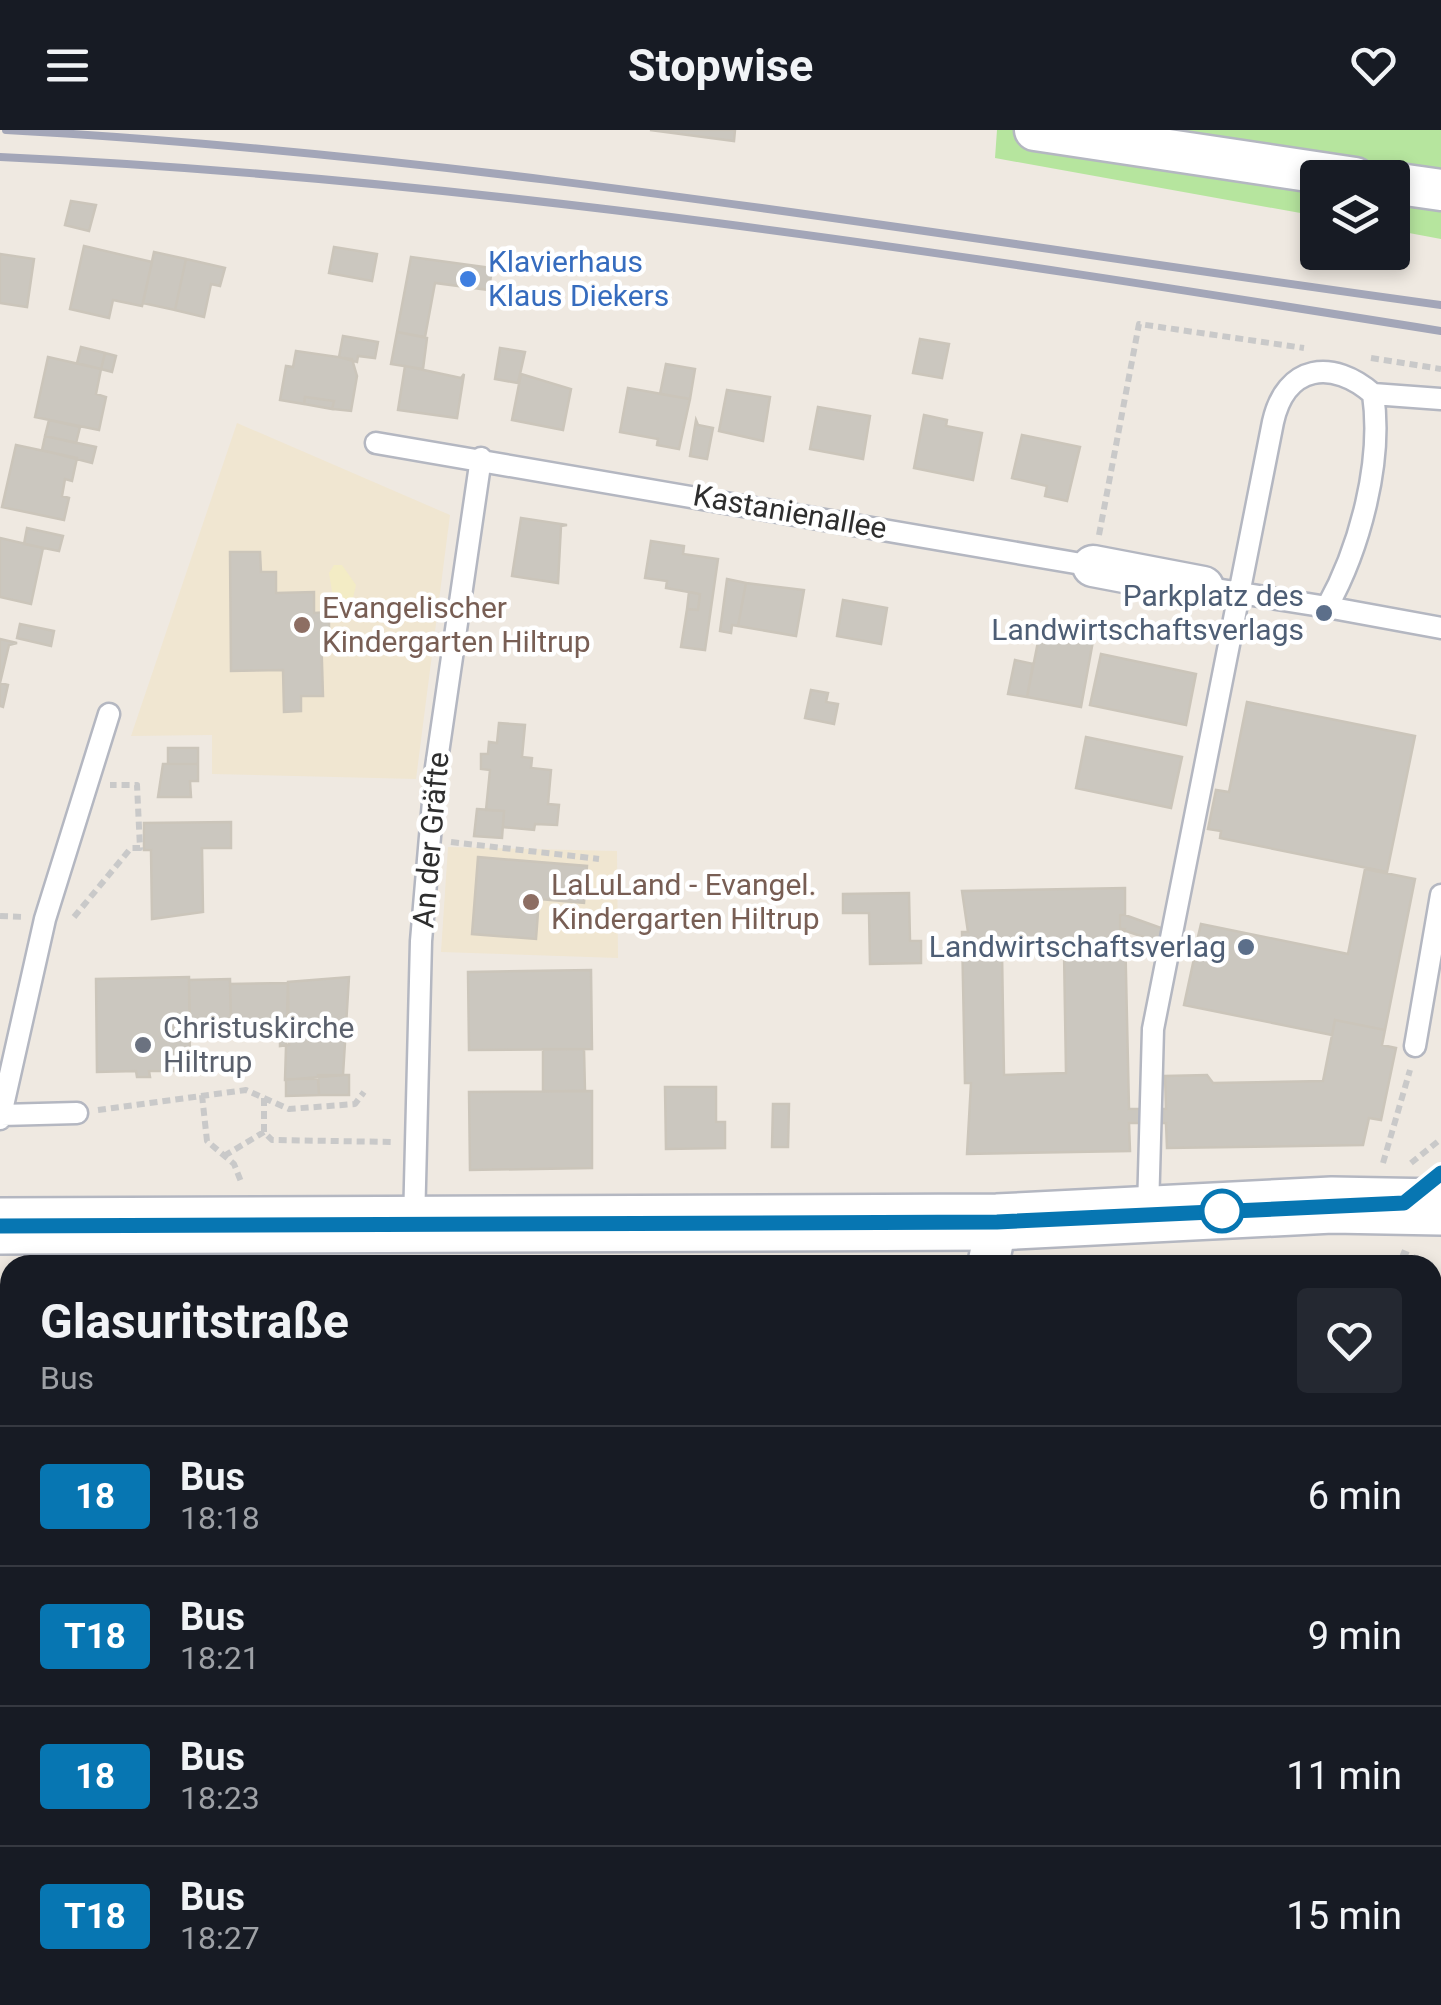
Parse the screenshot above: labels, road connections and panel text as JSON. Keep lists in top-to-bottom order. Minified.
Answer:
{"streets":{"street":["Kastanienallee"],"lane":["An der Gräfte"]},"crossings":[["Kastanienallee","An der Gräfte"]],"places":["Klavierhaus Klaus Diekers","Parkplatz des Landwirtschaftsverlags","Evangelischer Kindergarten Hiltrup","LaLuLand - Evangel. Kindergarten Hiltrup","Landwirtschaftsverlag","Christuskirche Hiltrup"],"lines":["bus line 18"],"page":{"header":"Stopwise","heading":["Glasuritstraße","Bus"],"list":[{"mark":"18","name":"Bus","note":"18:18","value":"6 min"},{"mark":"T18","name":"Bus","note":"18:21","value":"9 min"},{"mark":"18","name":"Bus","note":"18:23","value":"11 min"},{"mark":"T18","name":"Bus","note":"18:27","value":"15 min"}]}}
